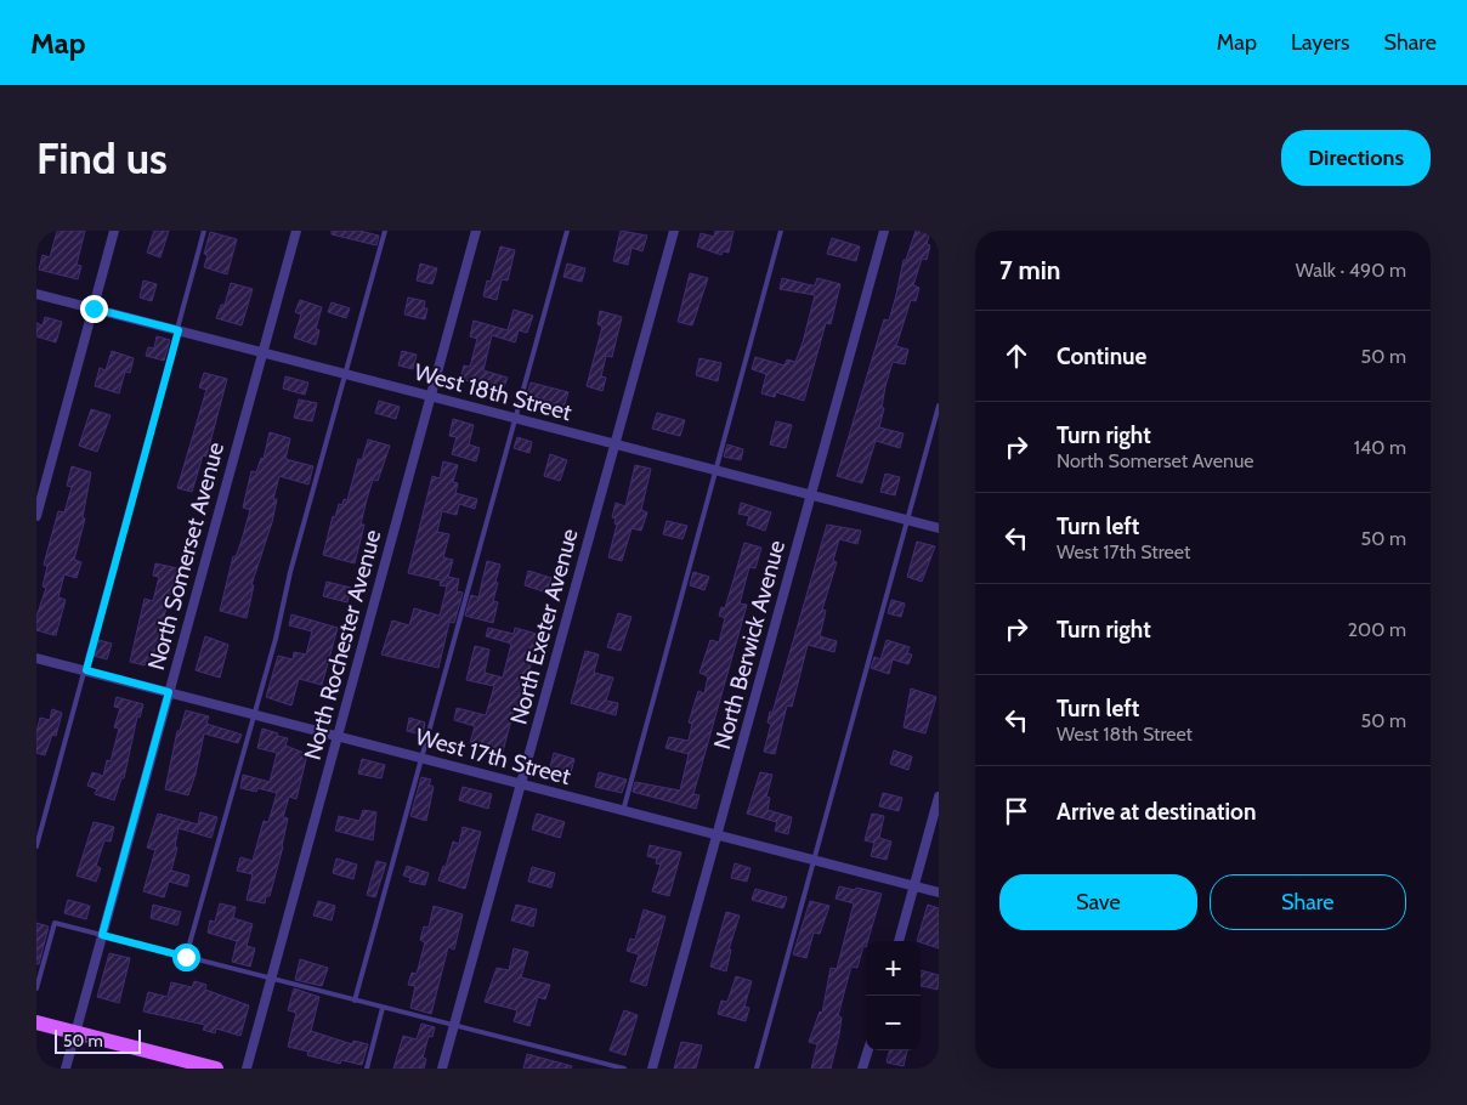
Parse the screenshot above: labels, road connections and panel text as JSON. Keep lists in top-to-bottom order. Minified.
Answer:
{"streets":{"street":["West 18th Street","North Somerset Avenue","North Exeter Avenue","North Rochester Avenue","North Berwick Avenue","West 17th Street"]},"crossings":[["West 18th Street","North Somerset Avenue"],["West 18th Street","North Exeter Avenue"],["West 18th Street","North Rochester Avenue"],["West 18th Street","North Berwick Avenue"],["North Somerset Avenue","West 17th Street"],["North Exeter Avenue","West 17th Street"],["North Rochester Avenue","West 17th Street"],["North Berwick Avenue","West 17th Street"]],"scale_bar":"50 m","page":{"header":"Map","nav":["Map","Layers","Share"],"buttons":["Directions",["Save","Share"]],"title":"Find us","heading":["7 min","Walk · 490 m"],"list":[["Continue","50 m"],["Turn right","North Somerset Avenue","140 m"],["Turn left","West 17th Street","50 m"],["Turn right","200 m"],["Turn left","West 18th Street","50 m"],"Arrive at destination"],"map_buttons":["+","−"],"scale":"50 m"}}
